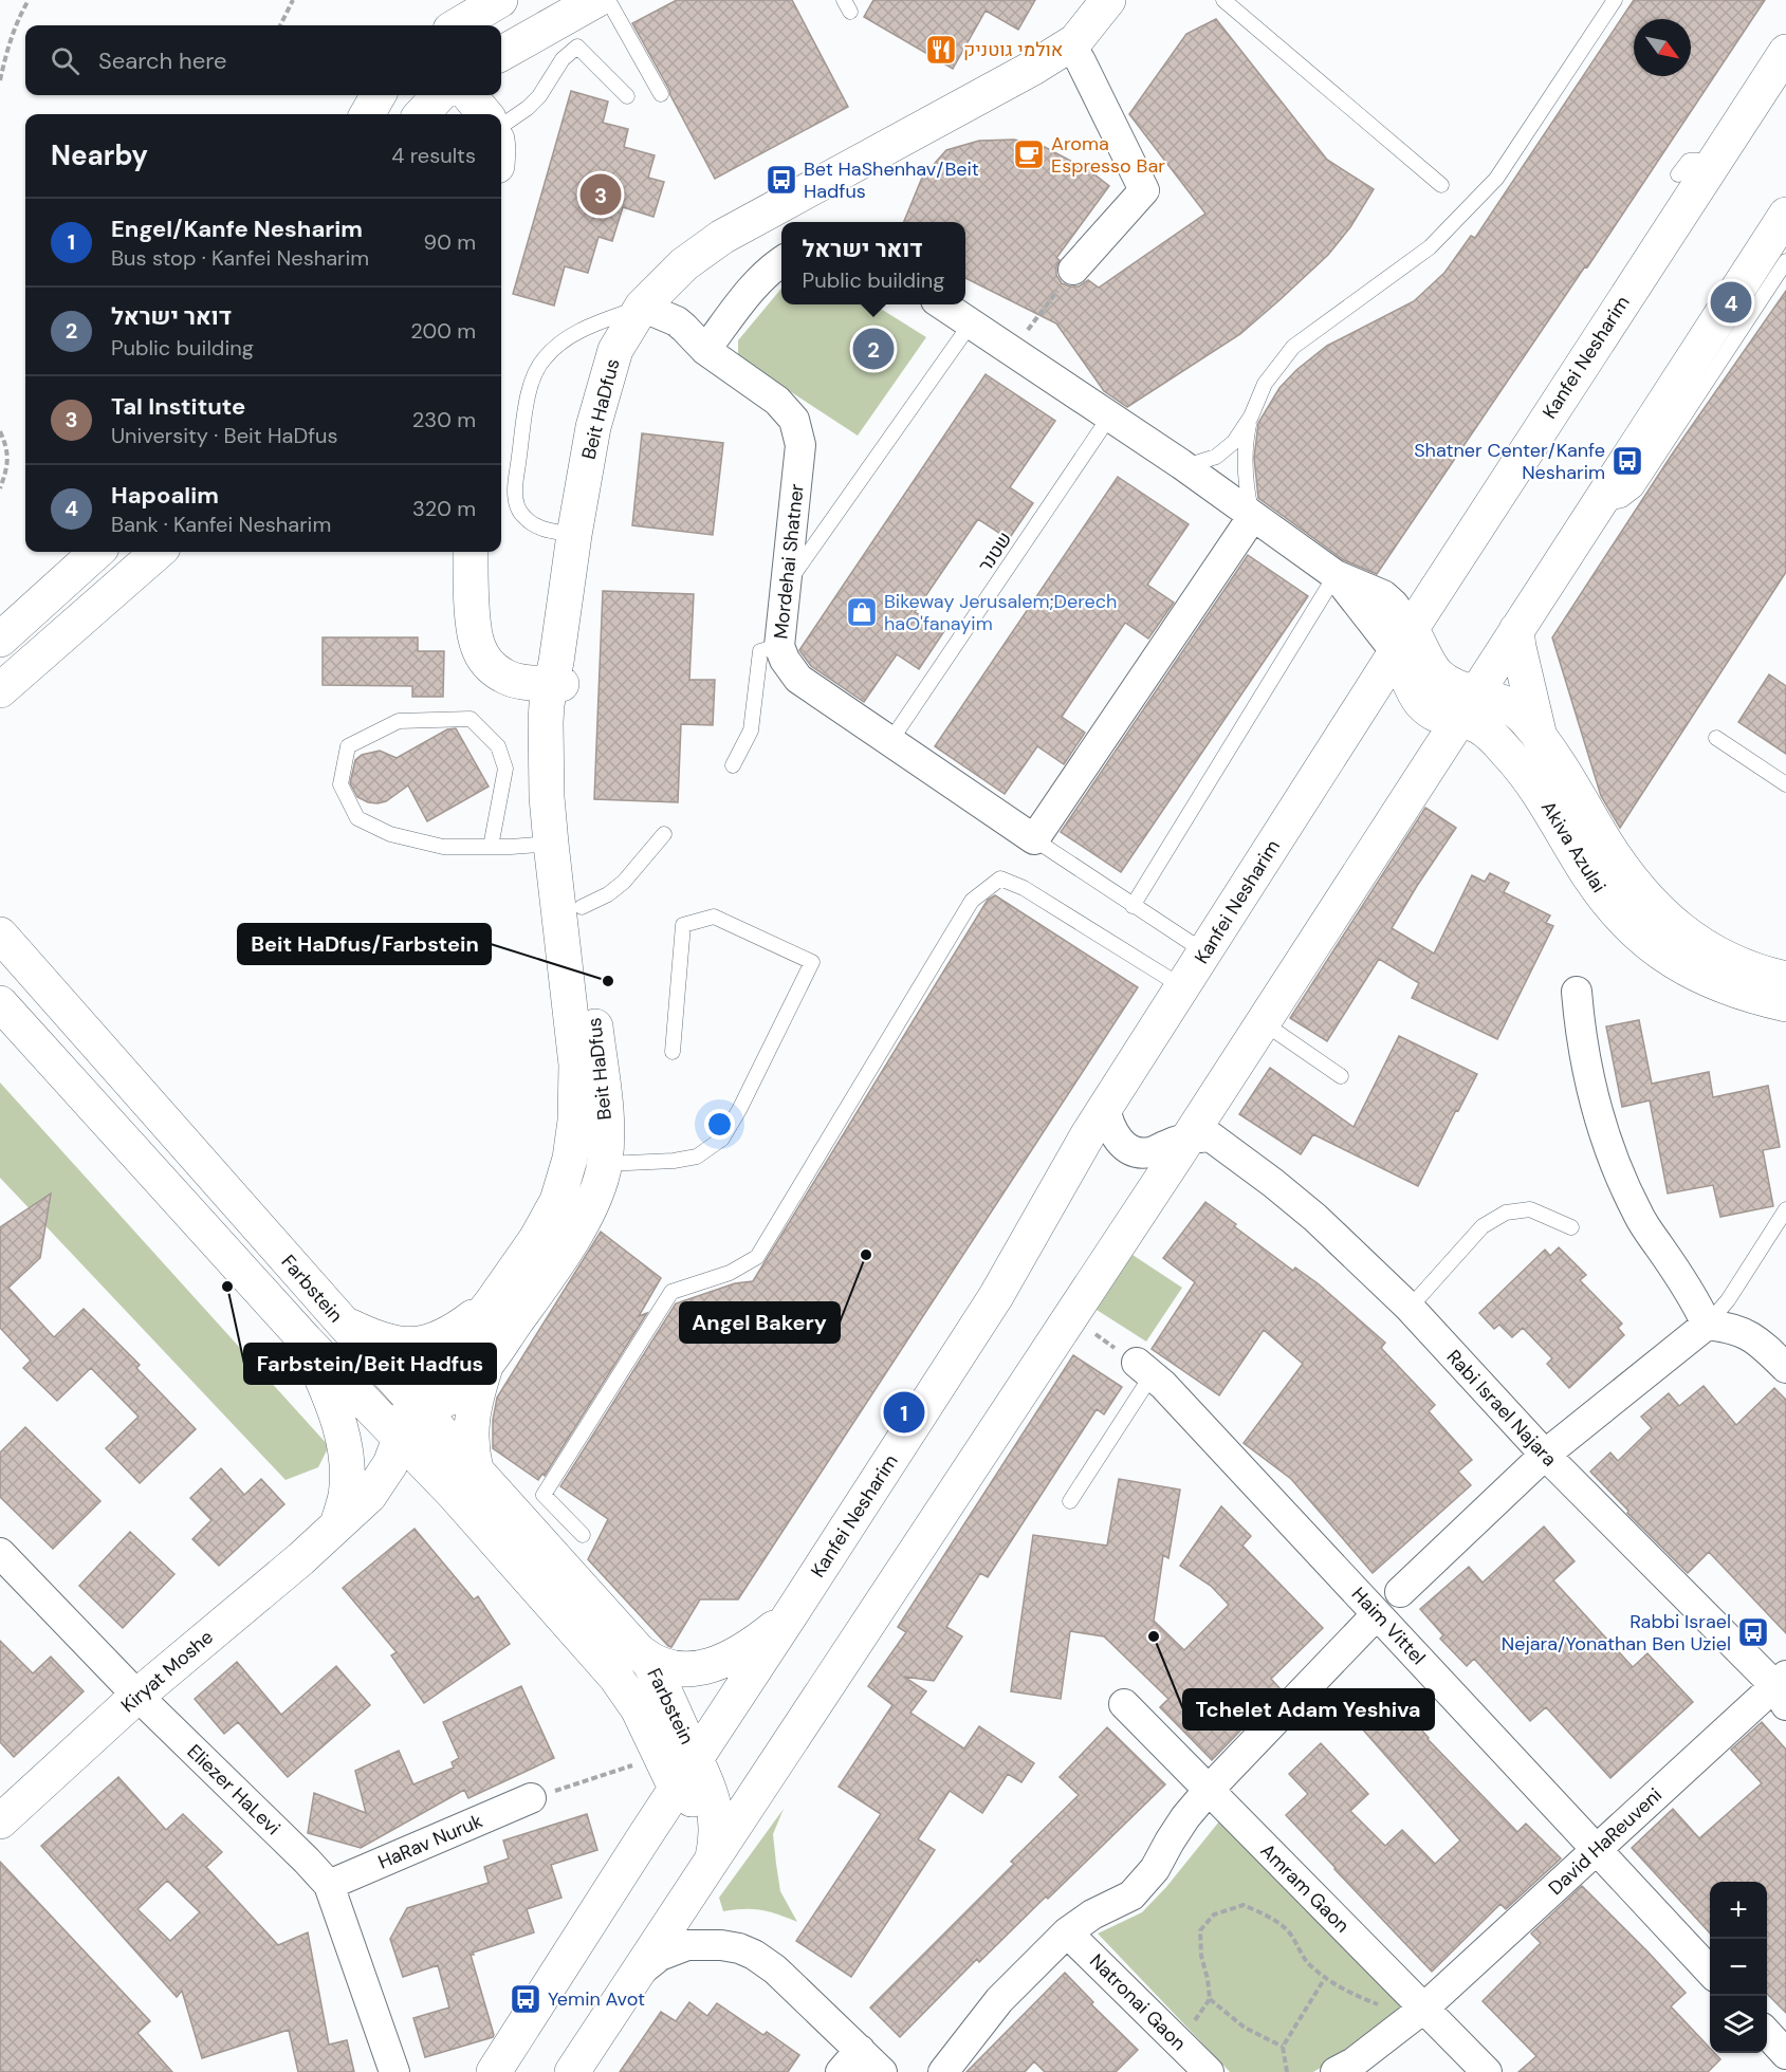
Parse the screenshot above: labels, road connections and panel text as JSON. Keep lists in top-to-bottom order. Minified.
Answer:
{"streets":{"street":["Kanfei Nesharim","Beit HaDfus","Mordehai Shatner","Akiva Azulai","Farbstein","Rabi Israel Najara","Haim Vittel","Kiryat Moshe","Eliezer HaLevi","HaRav Nuruk","David HaReuveni","Amram Gaon","Natronai Gaon"],"lane":["שטנר"]},"crossings":[["Kanfei Nesharim","Akiva Azulai"],["Kanfei Nesharim","Farbstein"],["Beit HaDfus","Mordehai Shatner"],["Beit HaDfus","Farbstein"],["Beit HaDfus","Kiryat Moshe"],["שטנר","Mordehai Shatner"],["Farbstein","Kiryat Moshe"],["Rabi Israel Najara","David HaReuveni"],["Haim Vittel","David HaReuveni"],["Kiryat Moshe","Eliezer HaLevi"],["Eliezer HaLevi","HaRav Nuruk"],["David HaReuveni","Amram Gaon"]],"places":{"restaurant":["אולמי גוטניק"],"cafe":["Aroma Espresso Bar"],"bus stop":["Bet HaShenhav/Beit Hadfus","Shatner Center/Kanfe Nesharim","Rabbi Israel Nejara/Yonathan Ben Uziel","Yemin Avot"],"shop":["Bikeway Jerusalem;Derech haO'fanayim"],"other":["Beit HaDfus/Farbstein","Angel Bakery","Farbstein/Beit Hadfus","Tchelet Adam Yeshiva"]},"north":"bottom right","page":{"search":"Search here","heading":["Nearby","4 results"],"pins":["3","4","2","1"],"list":[{"mark":"1","name":"Engel/Kanfe Nesharim","note":"Bus stop · Kanfei Nesharim","value":"90 m"},{"mark":"2","name":"דואר ישראל","note":"Public building","value":"200 m"},{"mark":"3","name":"Tal Institute","note":"University · Beit HaDfus","value":"230 m"},{"mark":"4","name":"Hapoalim","note":"Bank · Kanfei Nesharim","value":"320 m"}],"popup":["דואר ישראל","Public building"],"map_buttons":["+","−"]}}
